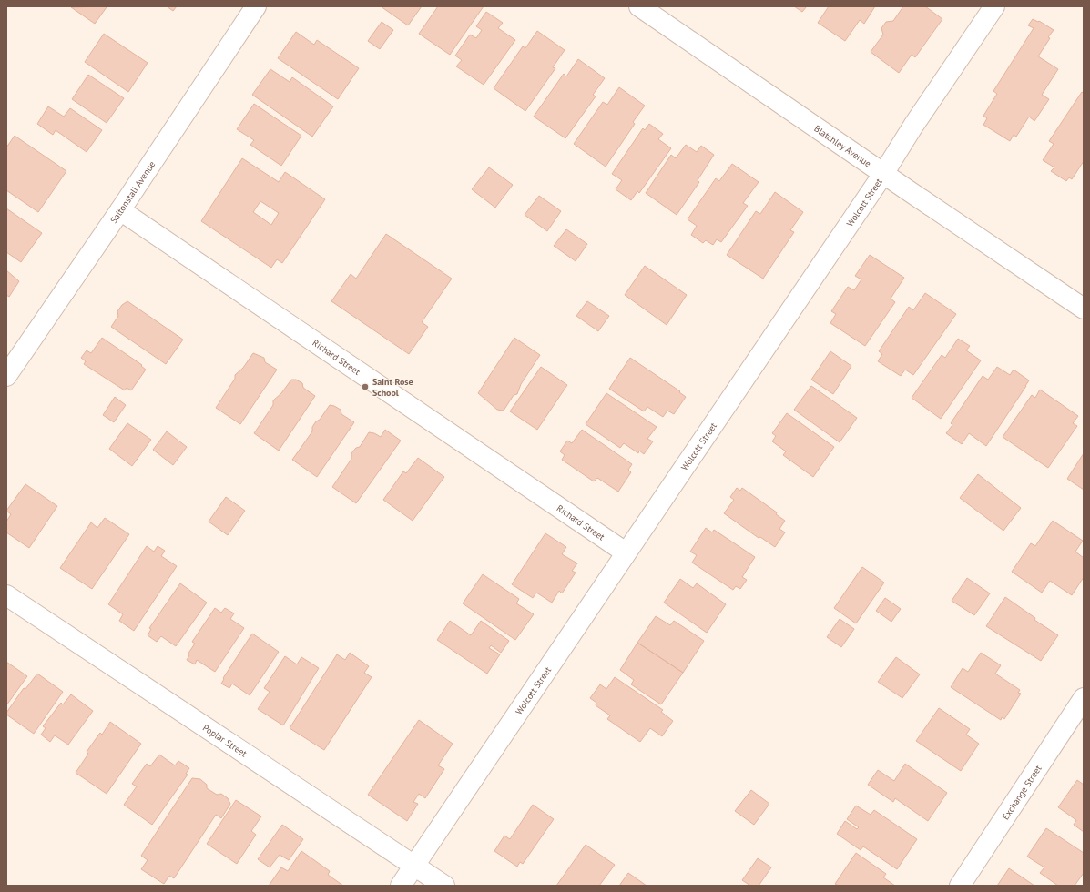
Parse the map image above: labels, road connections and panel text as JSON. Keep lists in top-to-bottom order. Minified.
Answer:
{"streets":{"street":["Blatchley Avenue","Saltonstall Avenue","Wolcott Street","Richard Street","Poplar Street","Exchange Street"]},"crossings":[["Blatchley Avenue","Wolcott Street"],["Saltonstall Avenue","Richard Street"],["Wolcott Street","Richard Street"],["Wolcott Street","Poplar Street"]],"places":["Saint Rose School"]}
